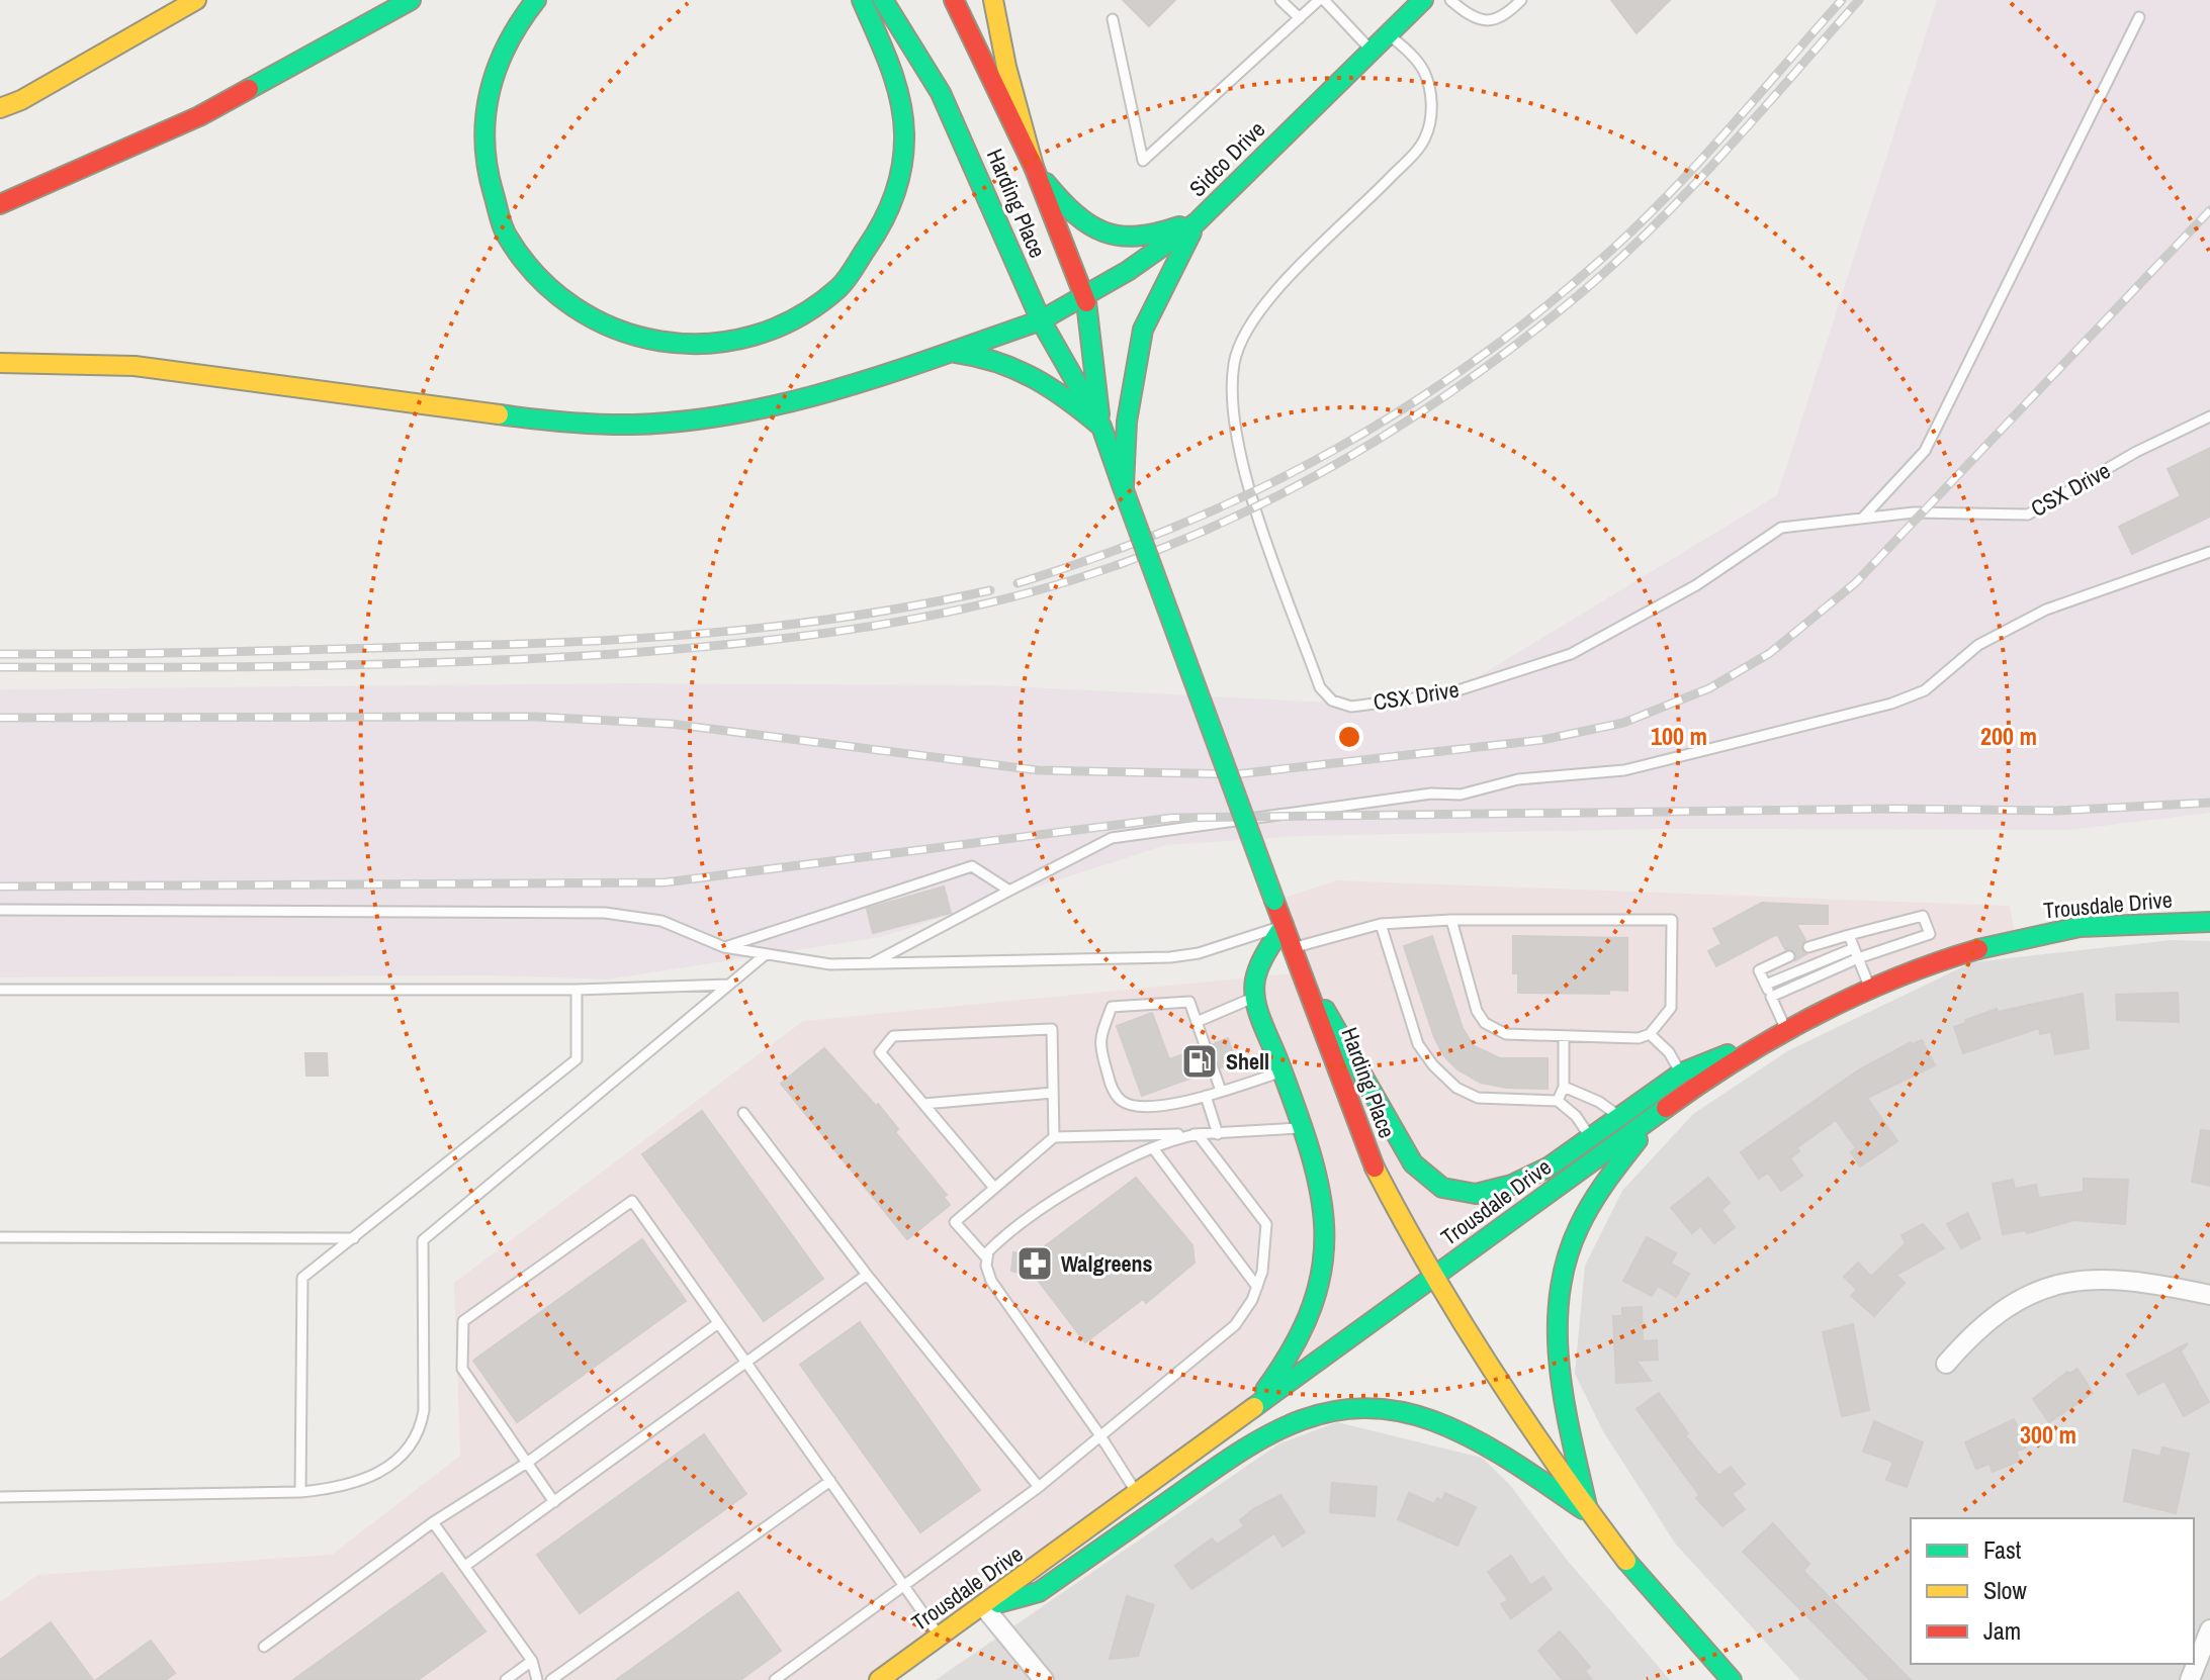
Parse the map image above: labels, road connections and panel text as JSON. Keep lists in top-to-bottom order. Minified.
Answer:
{"streets":{"main road":["Sidco Drive","Harding Place","Trousdale Drive"],"lane":["CSX Drive"]},"crossings":[["Sidco Drive","Harding Place"],["Sidco Drive","CSX Drive"],["Harding Place","Trousdale Drive"]],"places":{"fuel station":["Shell"],"pharmacy":["Walgreens"]},"legend":["Fast","Slow","Jam"],"rings":["100 m","200 m","300 m"]}
